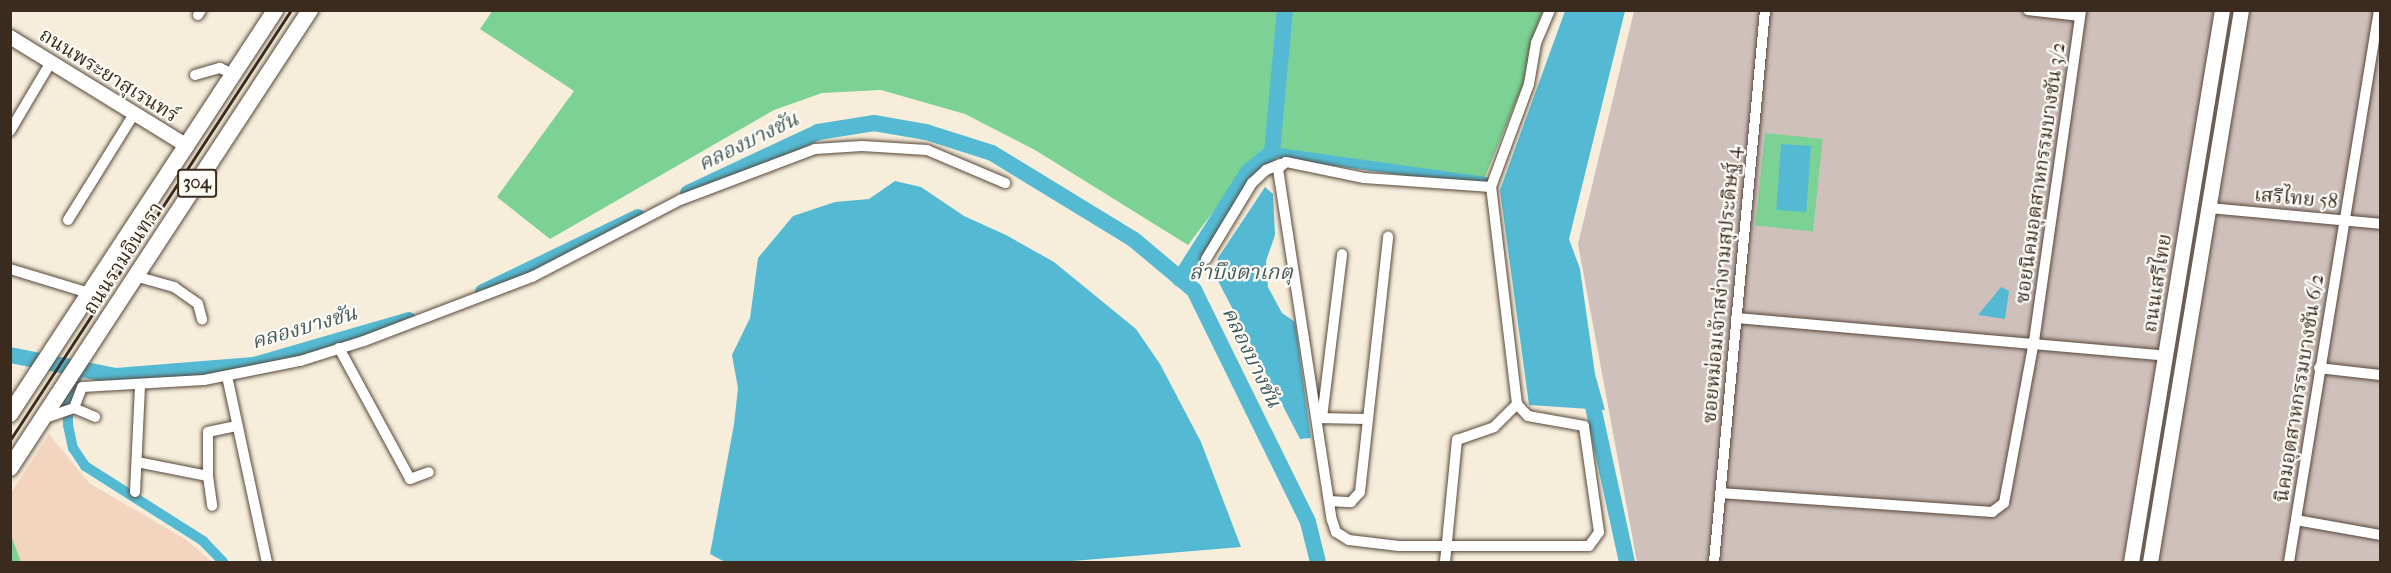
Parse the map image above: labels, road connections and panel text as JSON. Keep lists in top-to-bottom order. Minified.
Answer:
{"streets":{"highway":["304","ถนนรามอินทรา"],"main road":["ถนนเสรีไทย"],"street":["ถนนพระยาสุเรนทร์","ซอยนิคมอุตสาหกรรมบางชัน 3/2","เสรีไทย 58","ซอยหม่อมเจ้าสง่างามสุประดิษฐ์ 4","นิคมอุตสาหกรรมบางชัน 6/2"]},"crossings":[["ถนนพระยาสุเรนทร์","ถนนรามอินทรา"],["ซอยนิคมอุตสาหกรรมบางชัน 3/2","ซอยหม่อมเจ้าสง่างามสุประดิษฐ์ 4"],["เสรีไทย 58","ถนนเสรีไทย"],["เสรีไทย 58","นิคมอุตสาหกรรมบางชัน 6/2"]],"water":["คลองบางชัน","ลำบึงตาเกตุ"]}
